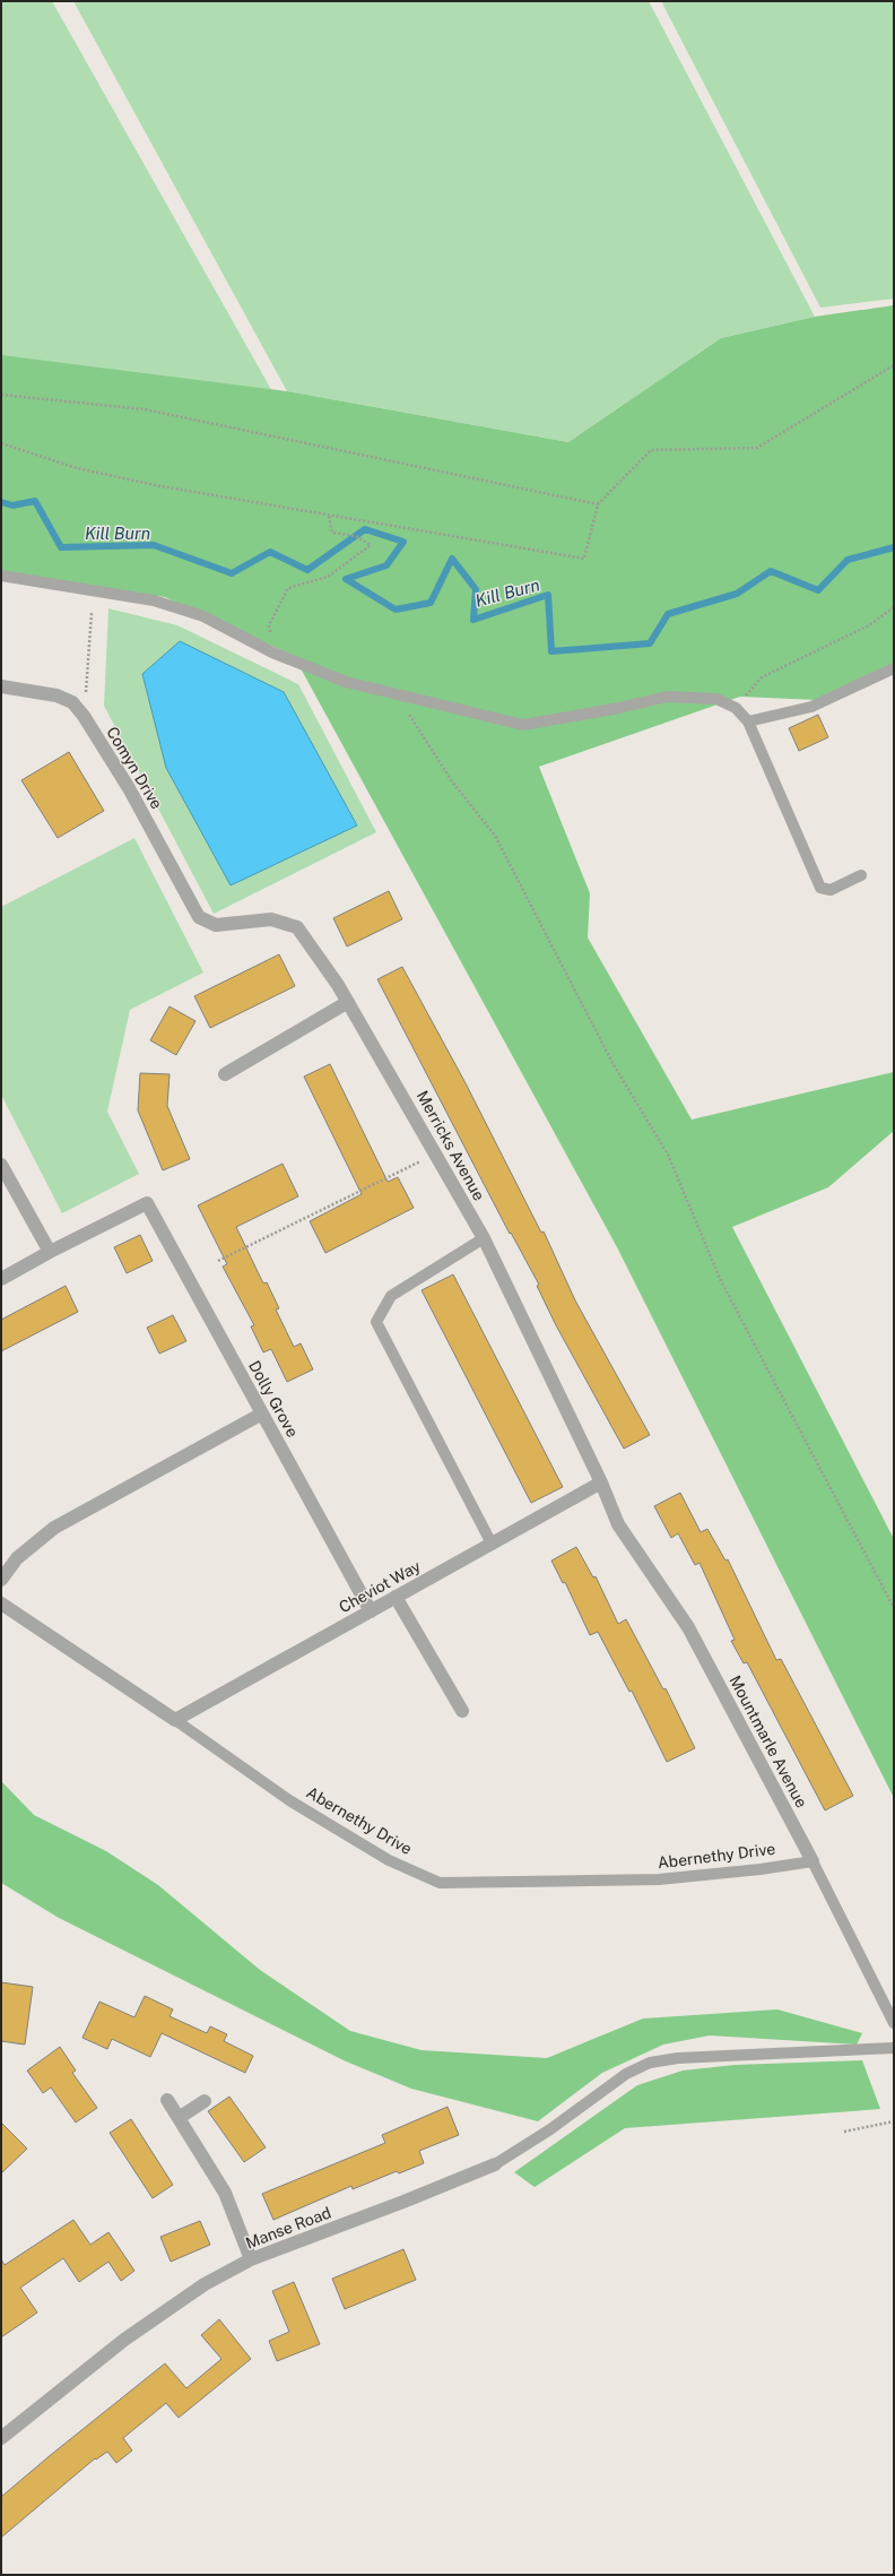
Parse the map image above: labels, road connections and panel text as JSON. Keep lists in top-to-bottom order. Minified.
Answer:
{"streets":{"street":["Comyn Drive","Merricks Avenue","Dolly Grove","Cheviot Way","Mountmarle Avenue","Abernethy Drive","Manse Road"]},"crossings":[["Comyn Drive","Merricks Avenue"],["Merricks Avenue","Cheviot Way"],["Merricks Avenue","Mountmarle Avenue"],["Dolly Grove","Cheviot Way"],["Cheviot Way","Mountmarle Avenue"],["Cheviot Way","Abernethy Drive"],["Mountmarle Avenue","Abernethy Drive"]],"water":["Kill Burn"]}
